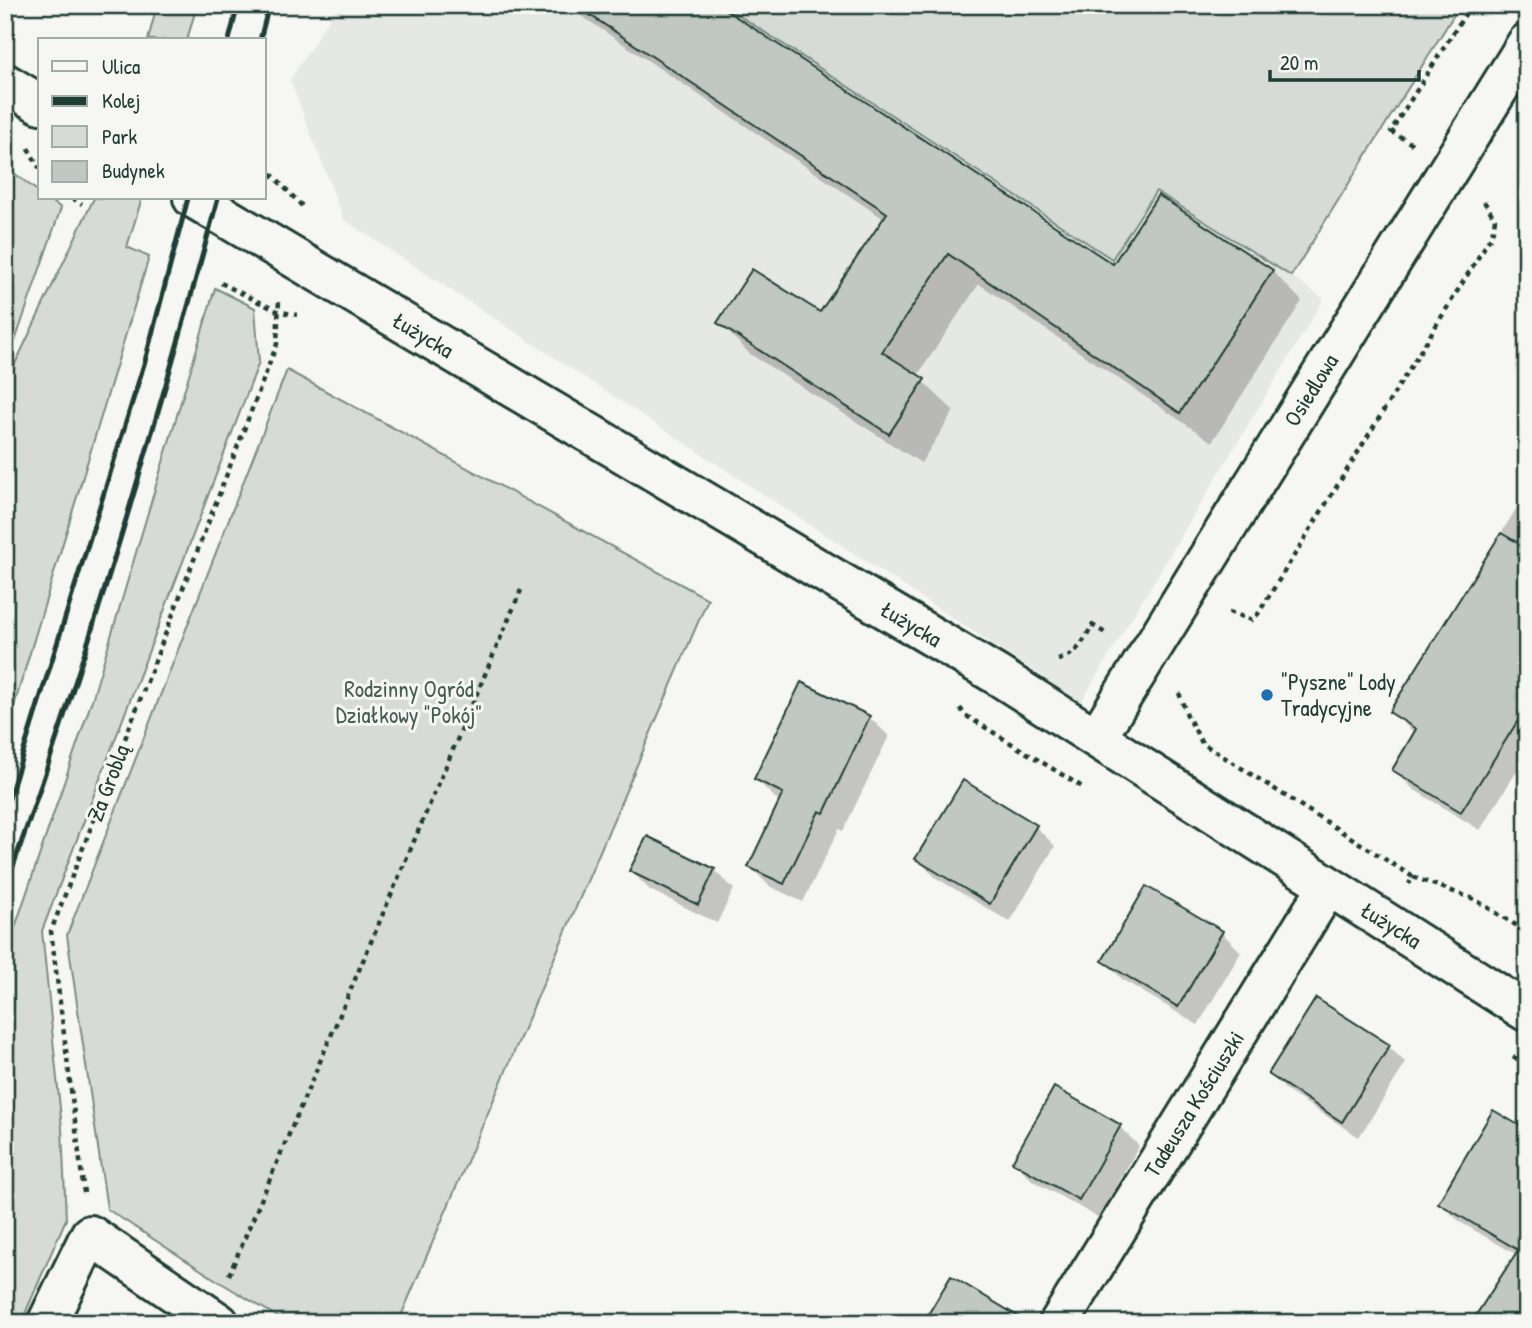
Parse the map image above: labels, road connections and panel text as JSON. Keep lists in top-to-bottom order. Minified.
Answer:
{"streets":{"street":["Łużycka","Osiedlowa","Tadeusza Kościuszki"],"path":["Za Groblą"]},"crossings":[["Łużycka","Osiedlowa"],["Łużycka","Za Groblą"],["Łużycka","Tadeusza Kościuszki"]],"parks":["Rodzinny Ogród Działkowy \"Pokój\""],"places":["\"Pyszne\" Lody Tradycyjne"],"legend":["Ulica","Kolej","Park","Budynek"],"scale_bar":"20 m"}
